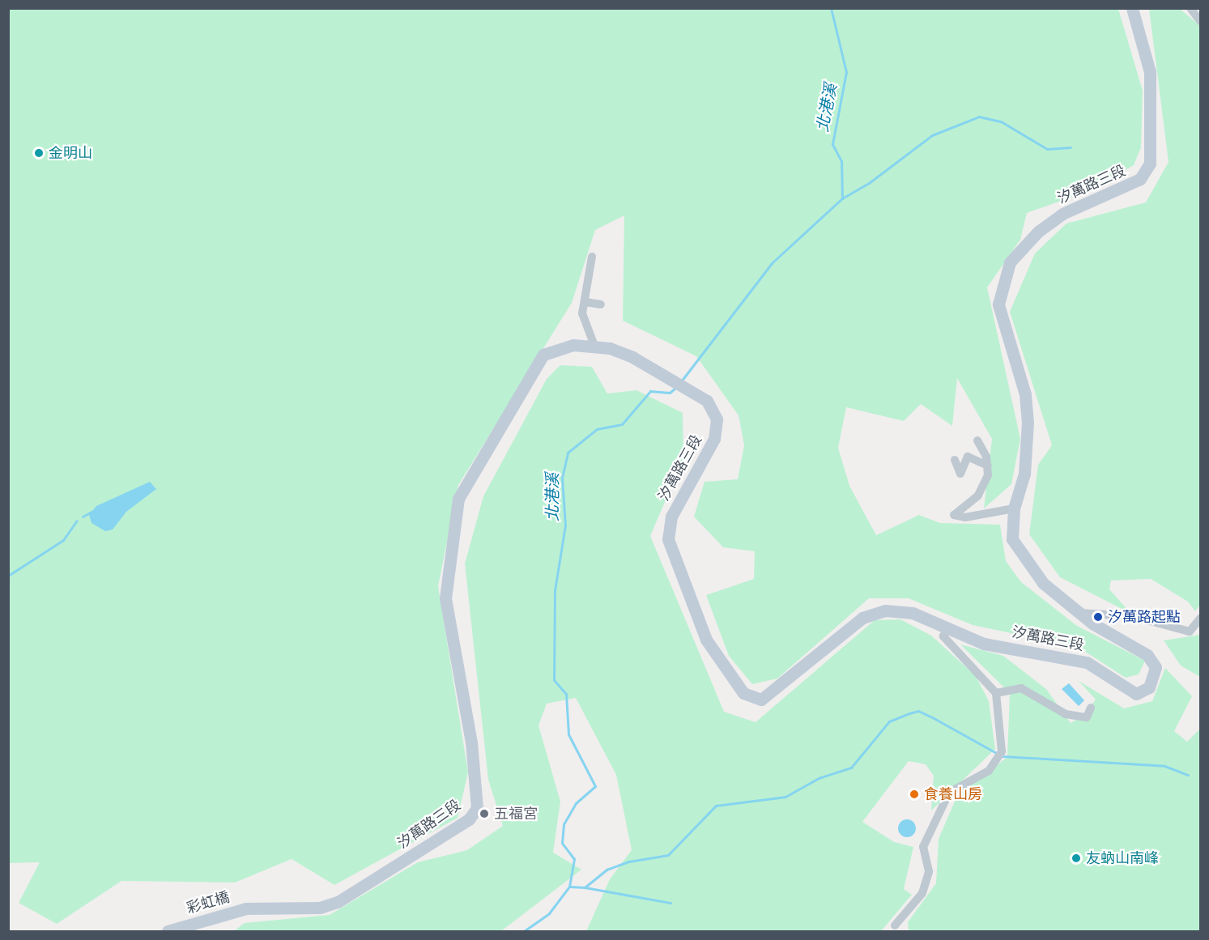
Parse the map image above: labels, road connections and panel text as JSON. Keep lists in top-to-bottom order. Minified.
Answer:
{"streets":{"street":["汐萬路三段","彩虹橋"]},"crossings":[["汐萬路三段","彩虹橋"]],"water":["北港溪"],"places":["金明山","汐萬路起點","食養山房","五福宮","友蚋山南峰"]}
